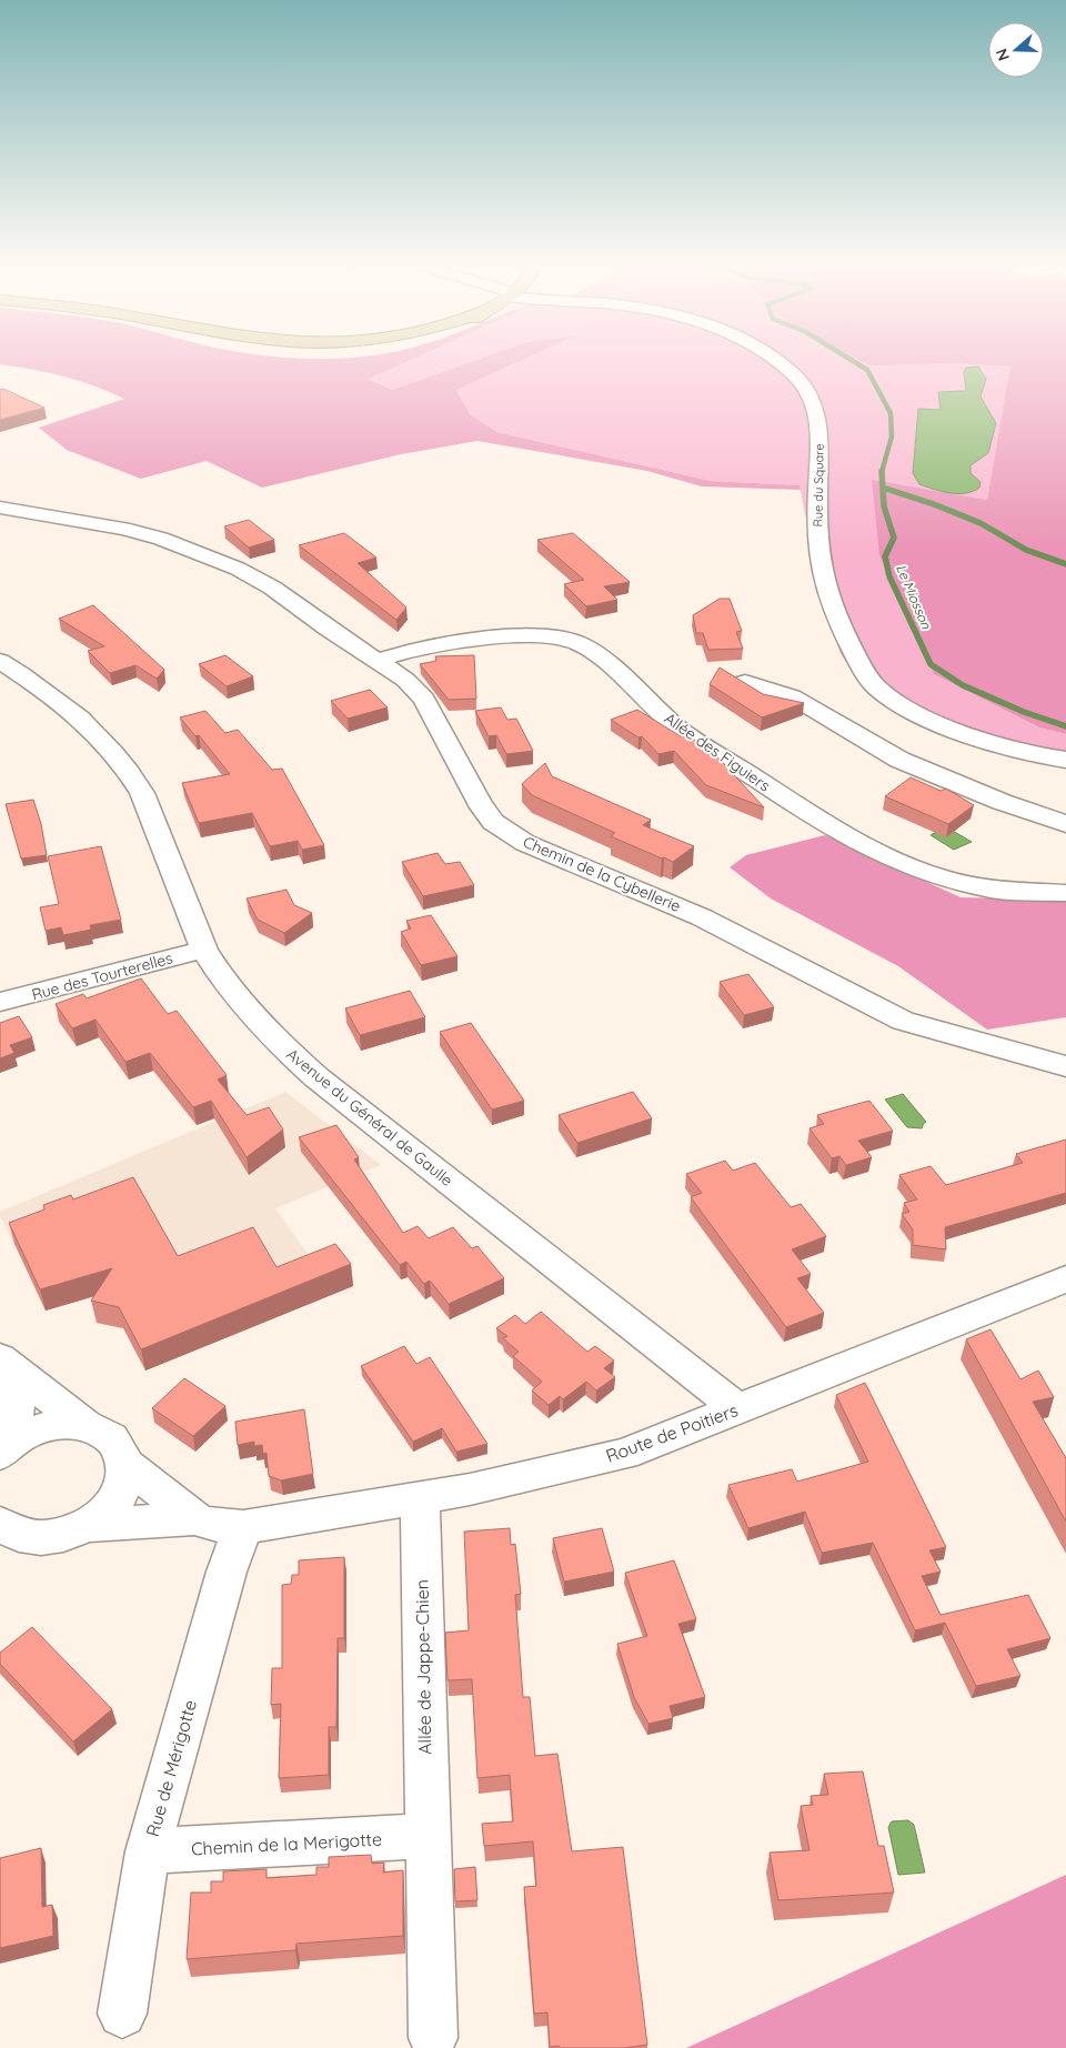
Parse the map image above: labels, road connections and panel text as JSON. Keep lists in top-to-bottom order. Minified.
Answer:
{"streets":{"street":["Rue du Square","Allée des Figuiers","Chemin de la Cybellerie","Rue des Tourterelles","Avenue du Général de Gaulle","Route de Poitiers","Allée de Jappe-Chien","Rue de Mérigotte","Chemin de la Merigotte"]},"crossings":[["Allée des Figuiers","Chemin de la Cybellerie"],["Rue des Tourterelles","Avenue du Général de Gaulle"],["Avenue du Général de Gaulle","Route de Poitiers"],["Route de Poitiers","Allée de Jappe-Chien"],["Route de Poitiers","Rue de Mérigotte"],["Allée de Jappe-Chien","Chemin de la Merigotte"],["Rue de Mérigotte","Chemin de la Merigotte"]],"water":["Le Miosson"],"north":"left"}
